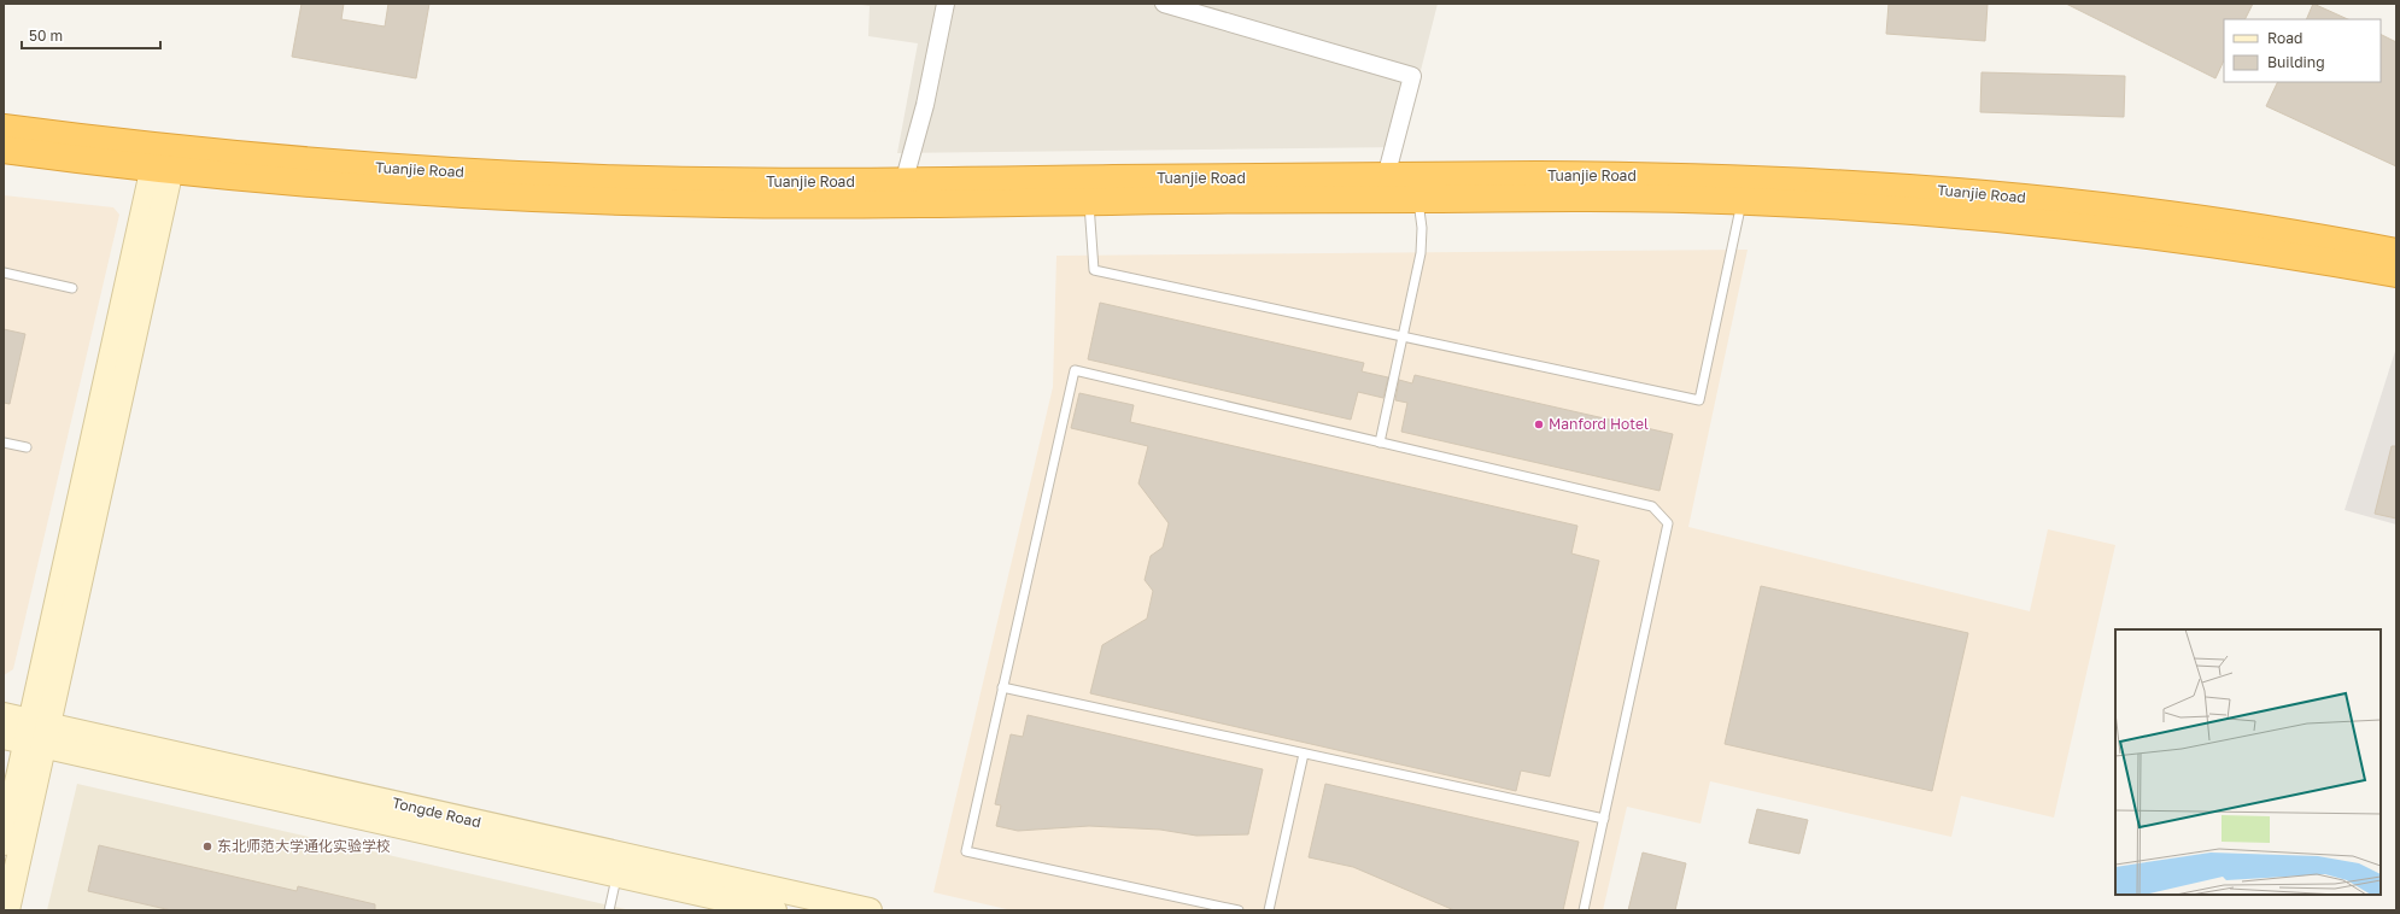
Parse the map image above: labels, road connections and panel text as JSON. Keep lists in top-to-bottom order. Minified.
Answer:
{"streets":{"highway":["Tuanjie Road"],"main road":["Tongde Road"]},"places":["Manford Hotel","东北师范大学通化实验学校"],"legend":["Road","Building"],"scale_bar":"50 m"}
